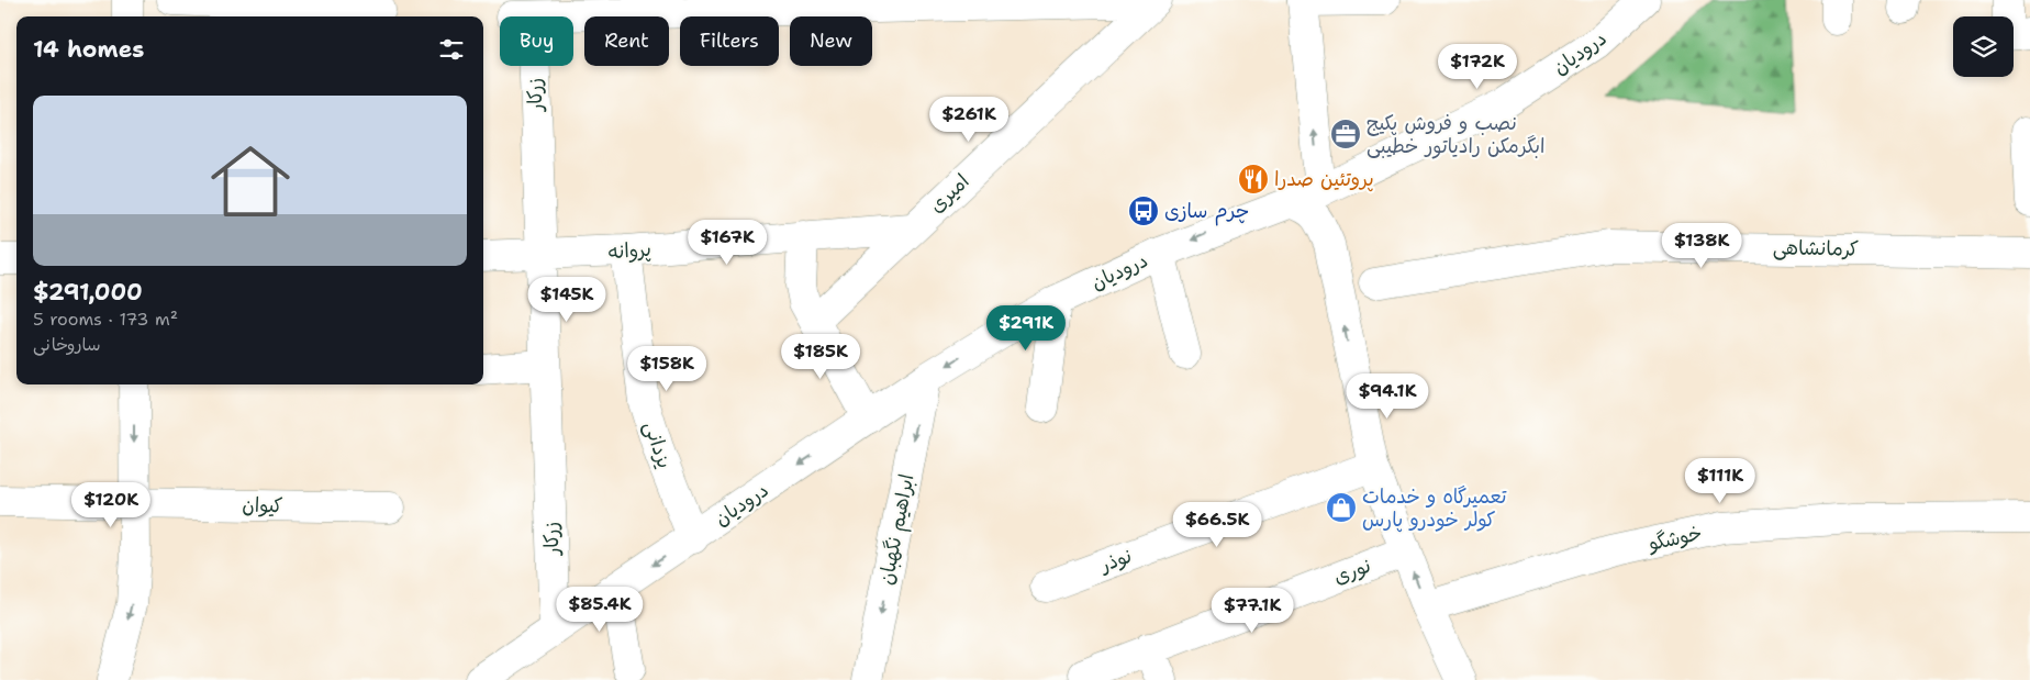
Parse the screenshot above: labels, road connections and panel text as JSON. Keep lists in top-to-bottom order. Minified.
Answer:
{"streets":{"street":["درودیان","زرکار","امیری","کرمانشاهی","پروانه","یزدانی","کیوان","ابراهیم نگهبان","خوشگو","نوذر","نوری"]},"crossings":[["درودیان","زرکار"],["درودیان","یزدانی"],["درودیان","ابراهیم نگهبان"],["زرکار","امیری"],["زرکار","پروانه"],["امیری","پروانه"],["پروانه","یزدانی"]],"one_way":["درودیان","ابراهیم نگهبان"],"places":{"office":["نصب و فروش پکیج ابگرمکن رادیاتور خطیبی"],"restaurant":["پروتئین صدرا"],"bus stop":["چرم سازی"],"shop":["تعمیرگاه و خدمات کولر خودرو پارس"]},"page":{"chip":["Buy","Rent","Filters","New"],"heading":"14 homes","price":["$172K","$261K","$167K","$138K","$145K","$291K","$185K","$158K","$94.1K","$111K","$120K","$66.5K","$85.4K","$77.1K"],"list":[{"name":"$291,000","note":"5 rooms · 173 m² · ساروخانی"}]}}
